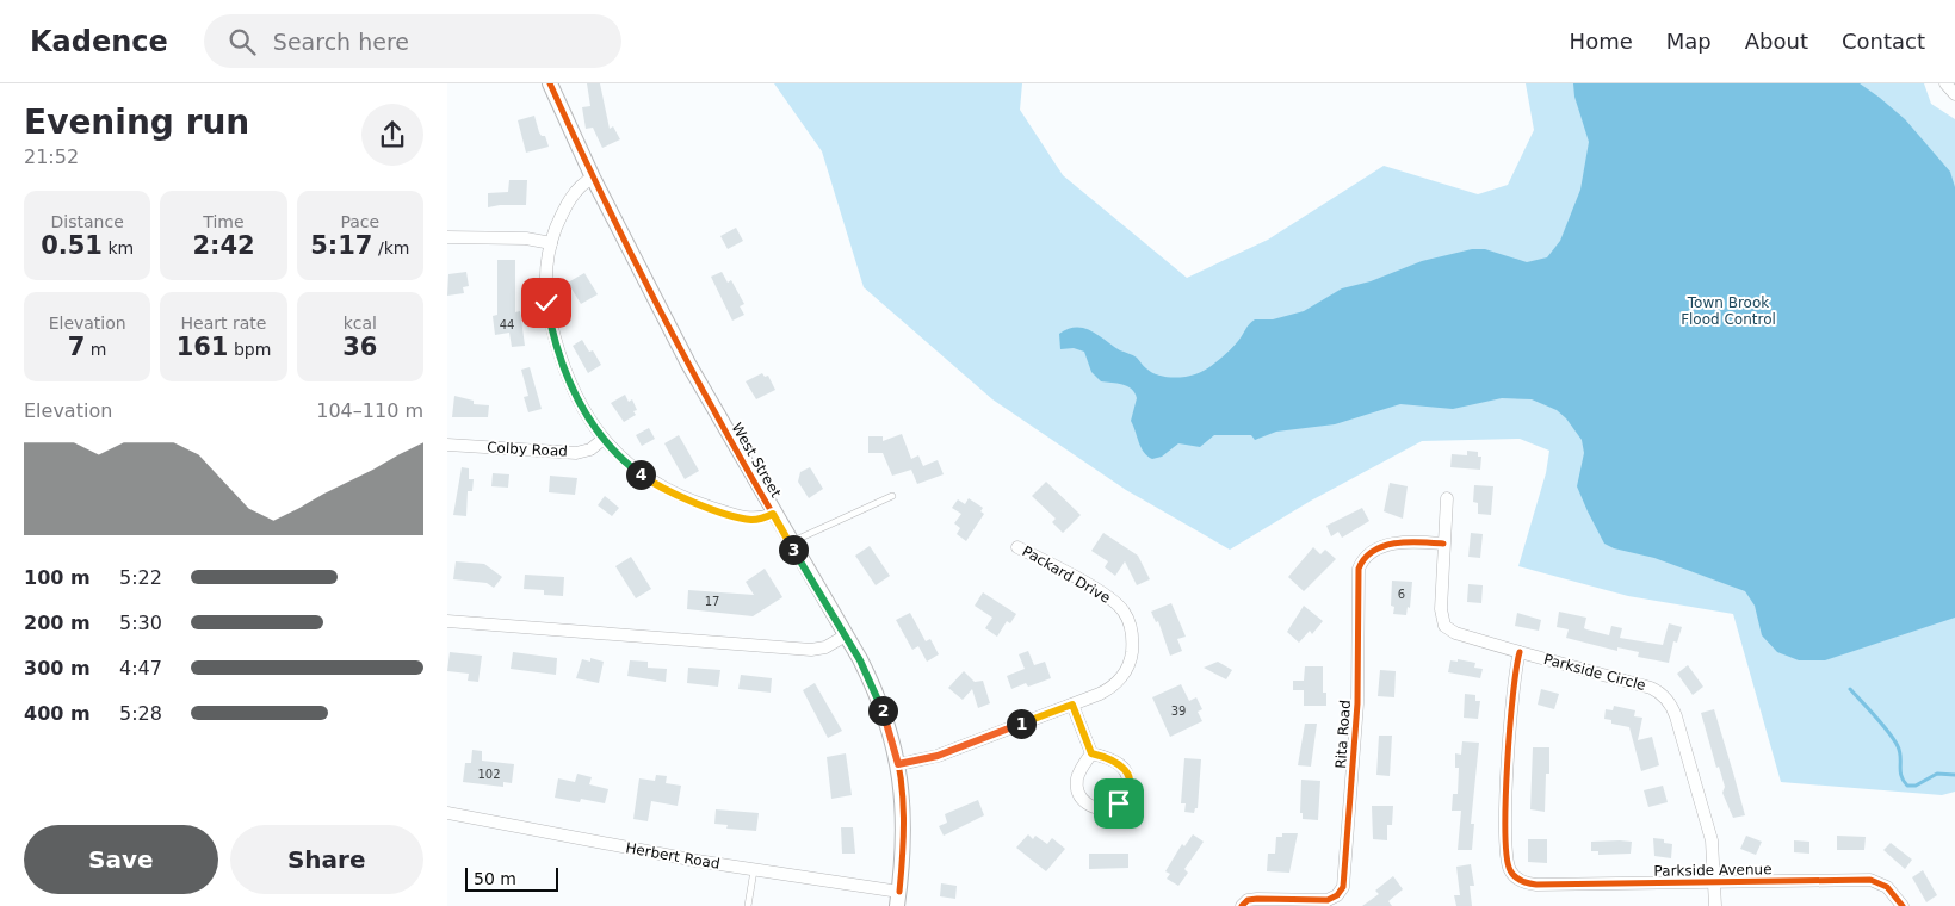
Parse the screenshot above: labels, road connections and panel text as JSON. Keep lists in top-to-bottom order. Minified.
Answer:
{"streets":{"street":["Colby Road","West Street","Packard Drive","Parkside Circle","Rita Road","Herbert Road","Parkside Avenue"]},"crossings":[["West Street","Packard Drive"],["West Street","Herbert Road"],["Parkside Circle","Rita Road"],["Parkside Circle","Parkside Avenue"]],"parks":["Town Brook Flood Control"],"house_numbers":["44","6","17","39","102"],"scale_bar":"50 m","page":{"header":"Kadence","search":"Search here","nav":["Home","Map","About","Contact"],"heading":["Evening run","21:52"],"stats":[["Distance","0.51 km"],["Time","2:42"],["Pace","5:17 /km"],["Elevation","7 m"],["Heart rate","161 bpm"],["kcal","36"]],"chart":["Elevation","104–110 m"],"pins":["4","3","2","1"],"list":[{"name":"100 m","note":"5:22"},{"name":"200 m","note":"5:30"},{"name":"300 m","note":"4:47"},{"name":"400 m","note":"5:28"}],"buttons":["Save","Share"],"scale":"50 m"}}
